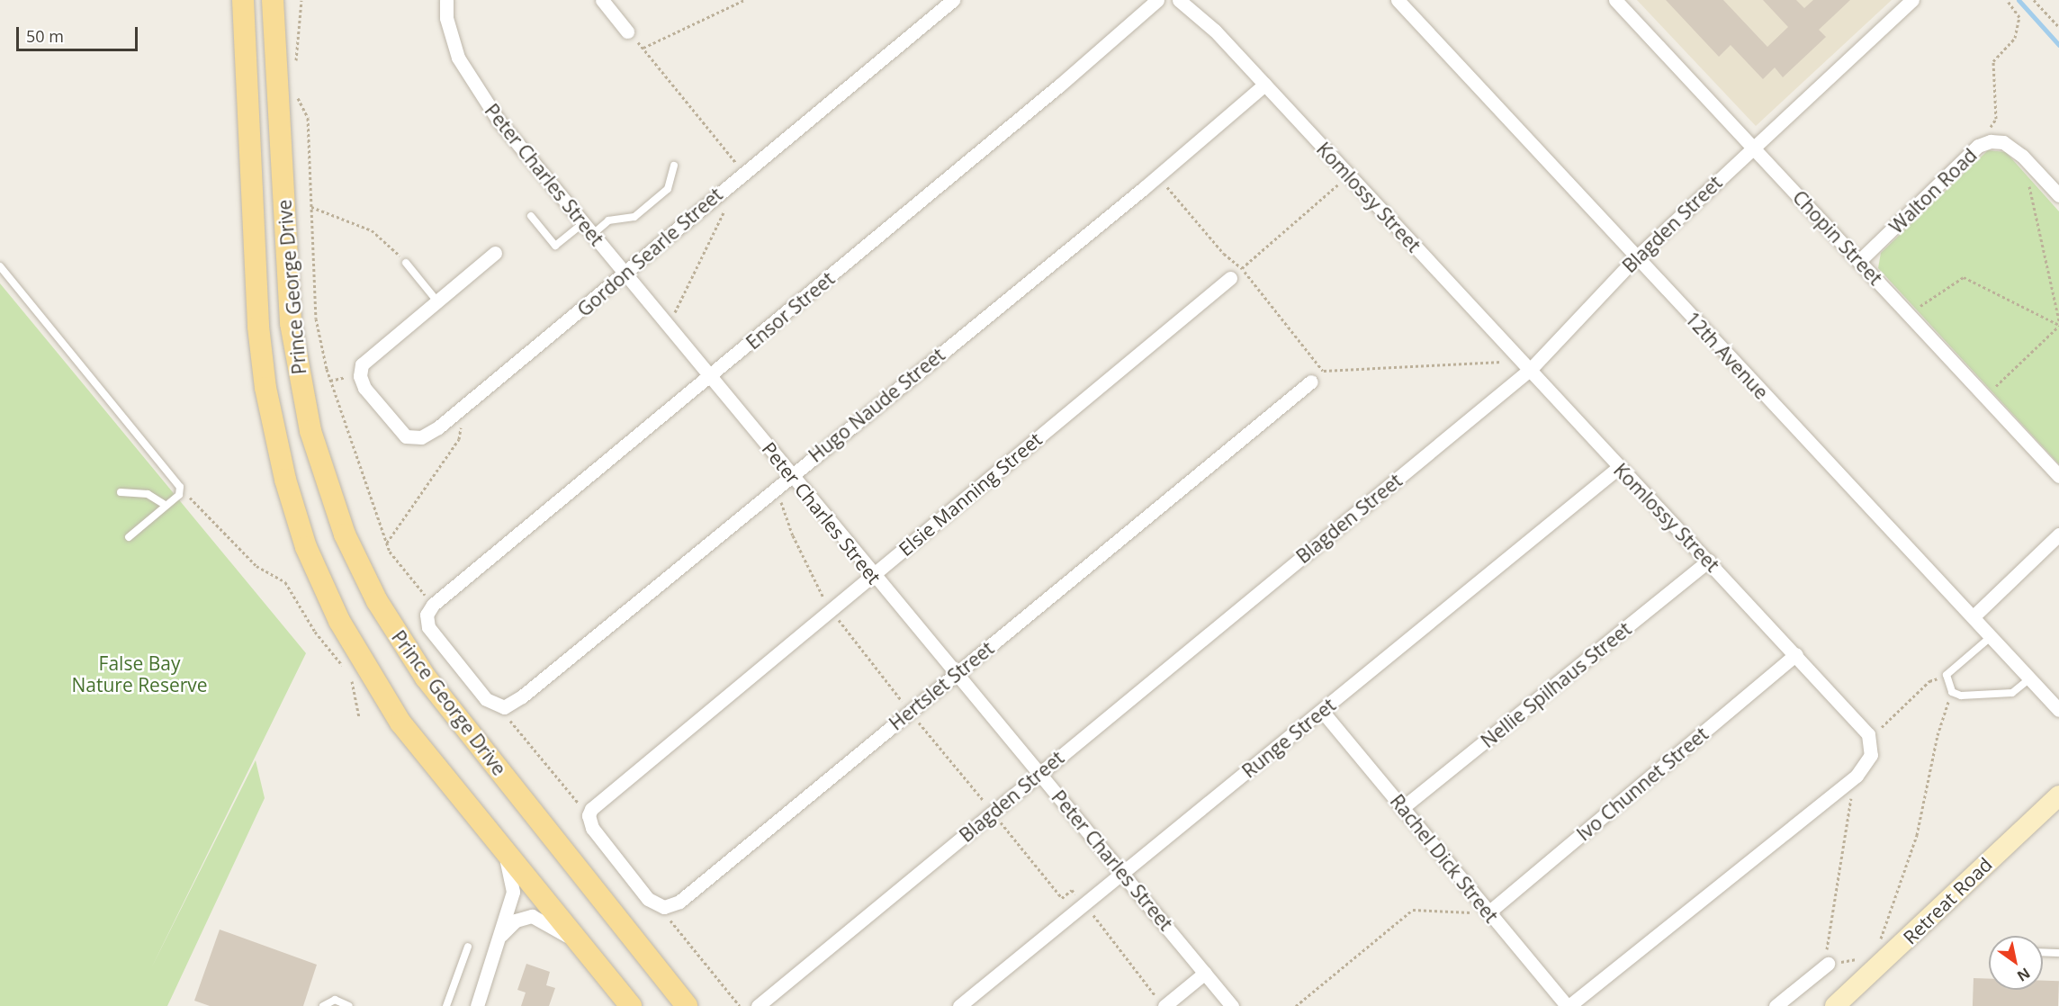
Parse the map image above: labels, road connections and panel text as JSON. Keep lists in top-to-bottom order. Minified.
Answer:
{"streets":{"main road":["Prince George Drive","Retreat Road"],"street":["Peter Charles Street","Walton Road","Komlossy Street","Blagden Street","Chopin Street","Gordon Searle Street","Ensor Street","12th Avenue","Hugo Naude Street","Elsie Manning Street","Nellie Spilhaus Street","Hertslet Street","Runge Street","Ivo Chunnet Street","Rachel Dick Street"]},"crossings":[["Peter Charles Street","Blagden Street"],["Peter Charles Street","Gordon Searle Street"],["Peter Charles Street","Ensor Street"],["Peter Charles Street","Hugo Naude Street"],["Peter Charles Street","Elsie Manning Street"],["Peter Charles Street","Hertslet Street"],["Peter Charles Street","Runge Street"],["Walton Road","Chopin Street"],["Komlossy Street","Blagden Street"],["Komlossy Street","Hugo Naude Street"],["Komlossy Street","Nellie Spilhaus Street"],["Komlossy Street","Runge Street"],["Komlossy Street","Ivo Chunnet Street"],["Blagden Street","Chopin Street"],["Blagden Street","12th Avenue"],["Ensor Street","Hugo Naude Street"],["Elsie Manning Street","Hertslet Street"],["Nellie Spilhaus Street","Rachel Dick Street"],["Runge Street","Rachel Dick Street"],["Ivo Chunnet Street","Rachel Dick Street"]],"parks":["False Bay Nature Reserve"],"scale_bar":"50 m","north":"bottom right"}
